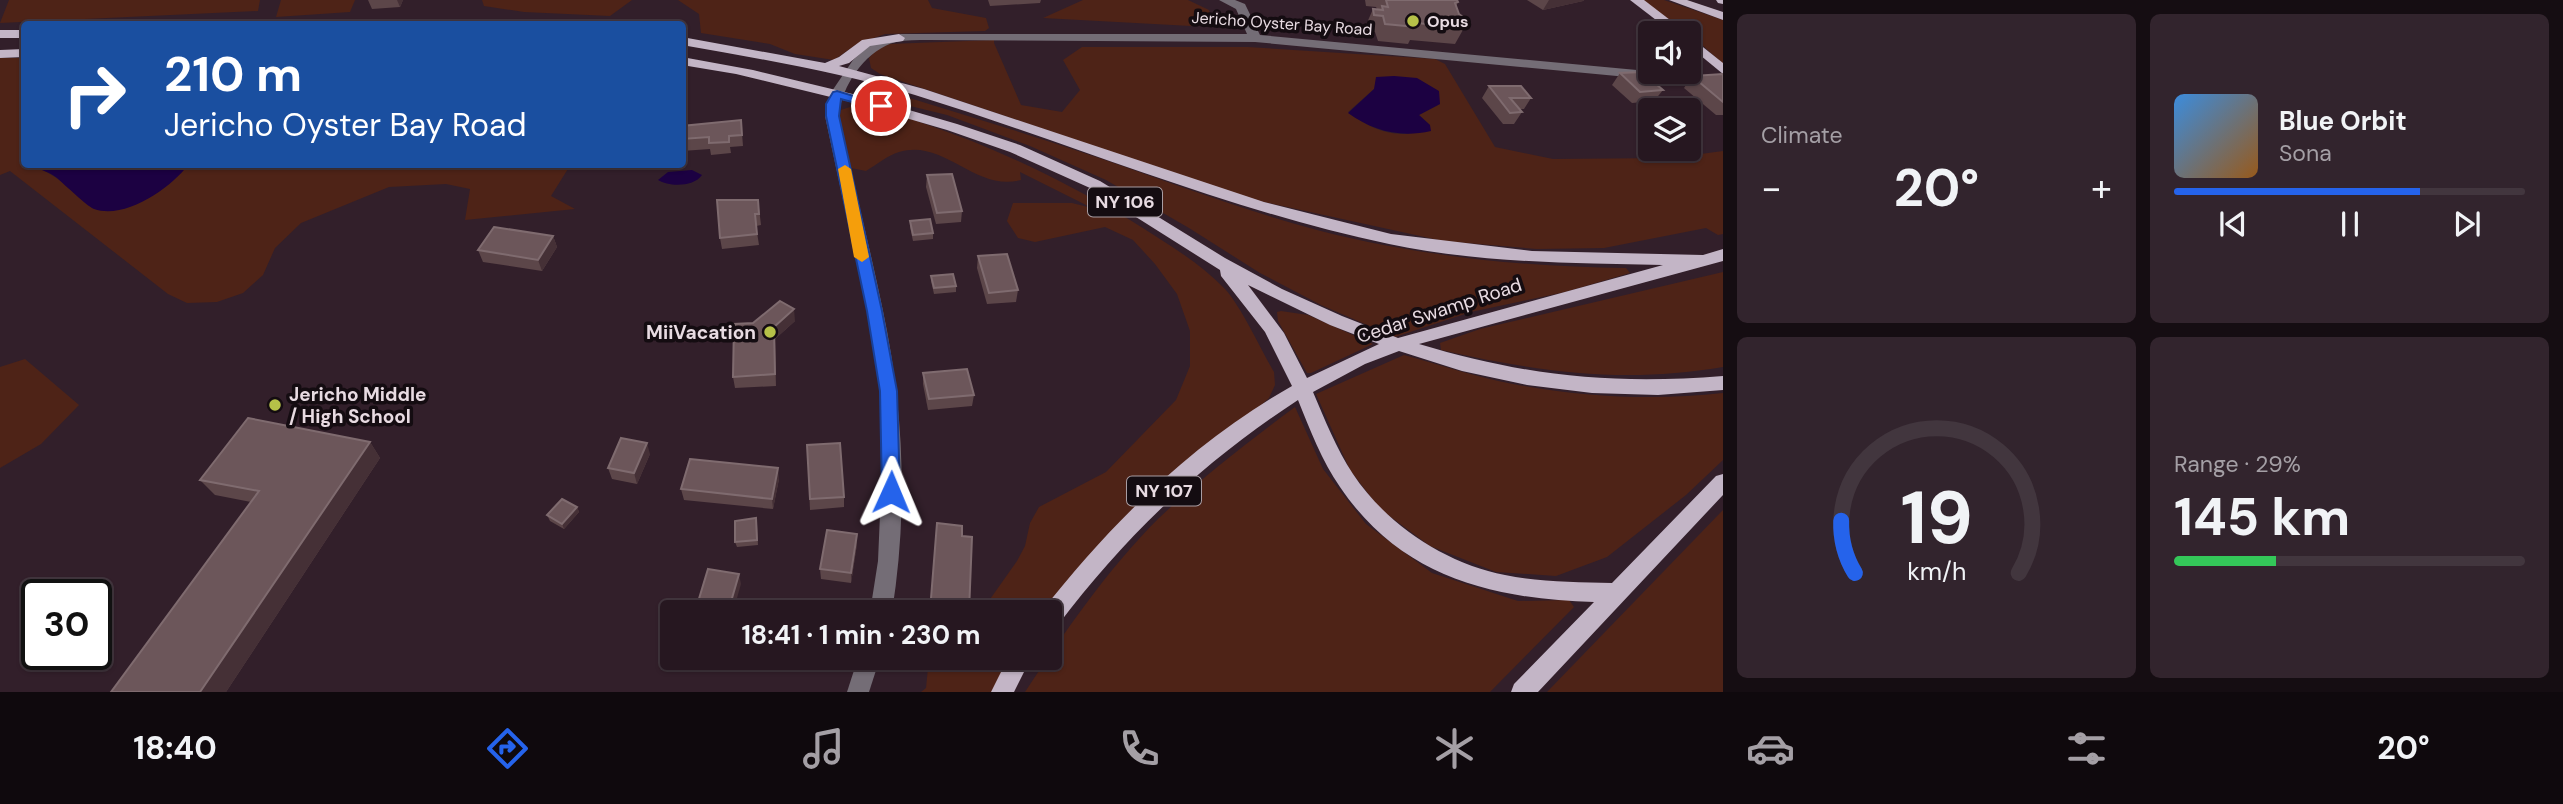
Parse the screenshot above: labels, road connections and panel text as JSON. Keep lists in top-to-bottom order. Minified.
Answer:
{"streets":{"main road":["NY 106","Cedar Swamp Road","NY 107"],"street":["Jericho Oyster Bay Road"]},"crossings":[["Jericho Oyster Bay Road","NY 106"],["NY 106","Cedar Swamp Road"]],"places":["Opus","MiiVacation","Jericho Middle / High School"],"page":{"tile":["Climate",["Range · 29%","145 km"]],"turn":["210 m","Jericho Oyster Bay Road"],"song":["Blue Orbit","Sona"],"heat":["−","20°","+"],"limit":"30","trip":"18:41 · 1 min · 230 m","tabs":["18:40","20°"],"gauge":["19","km/h"]}}
